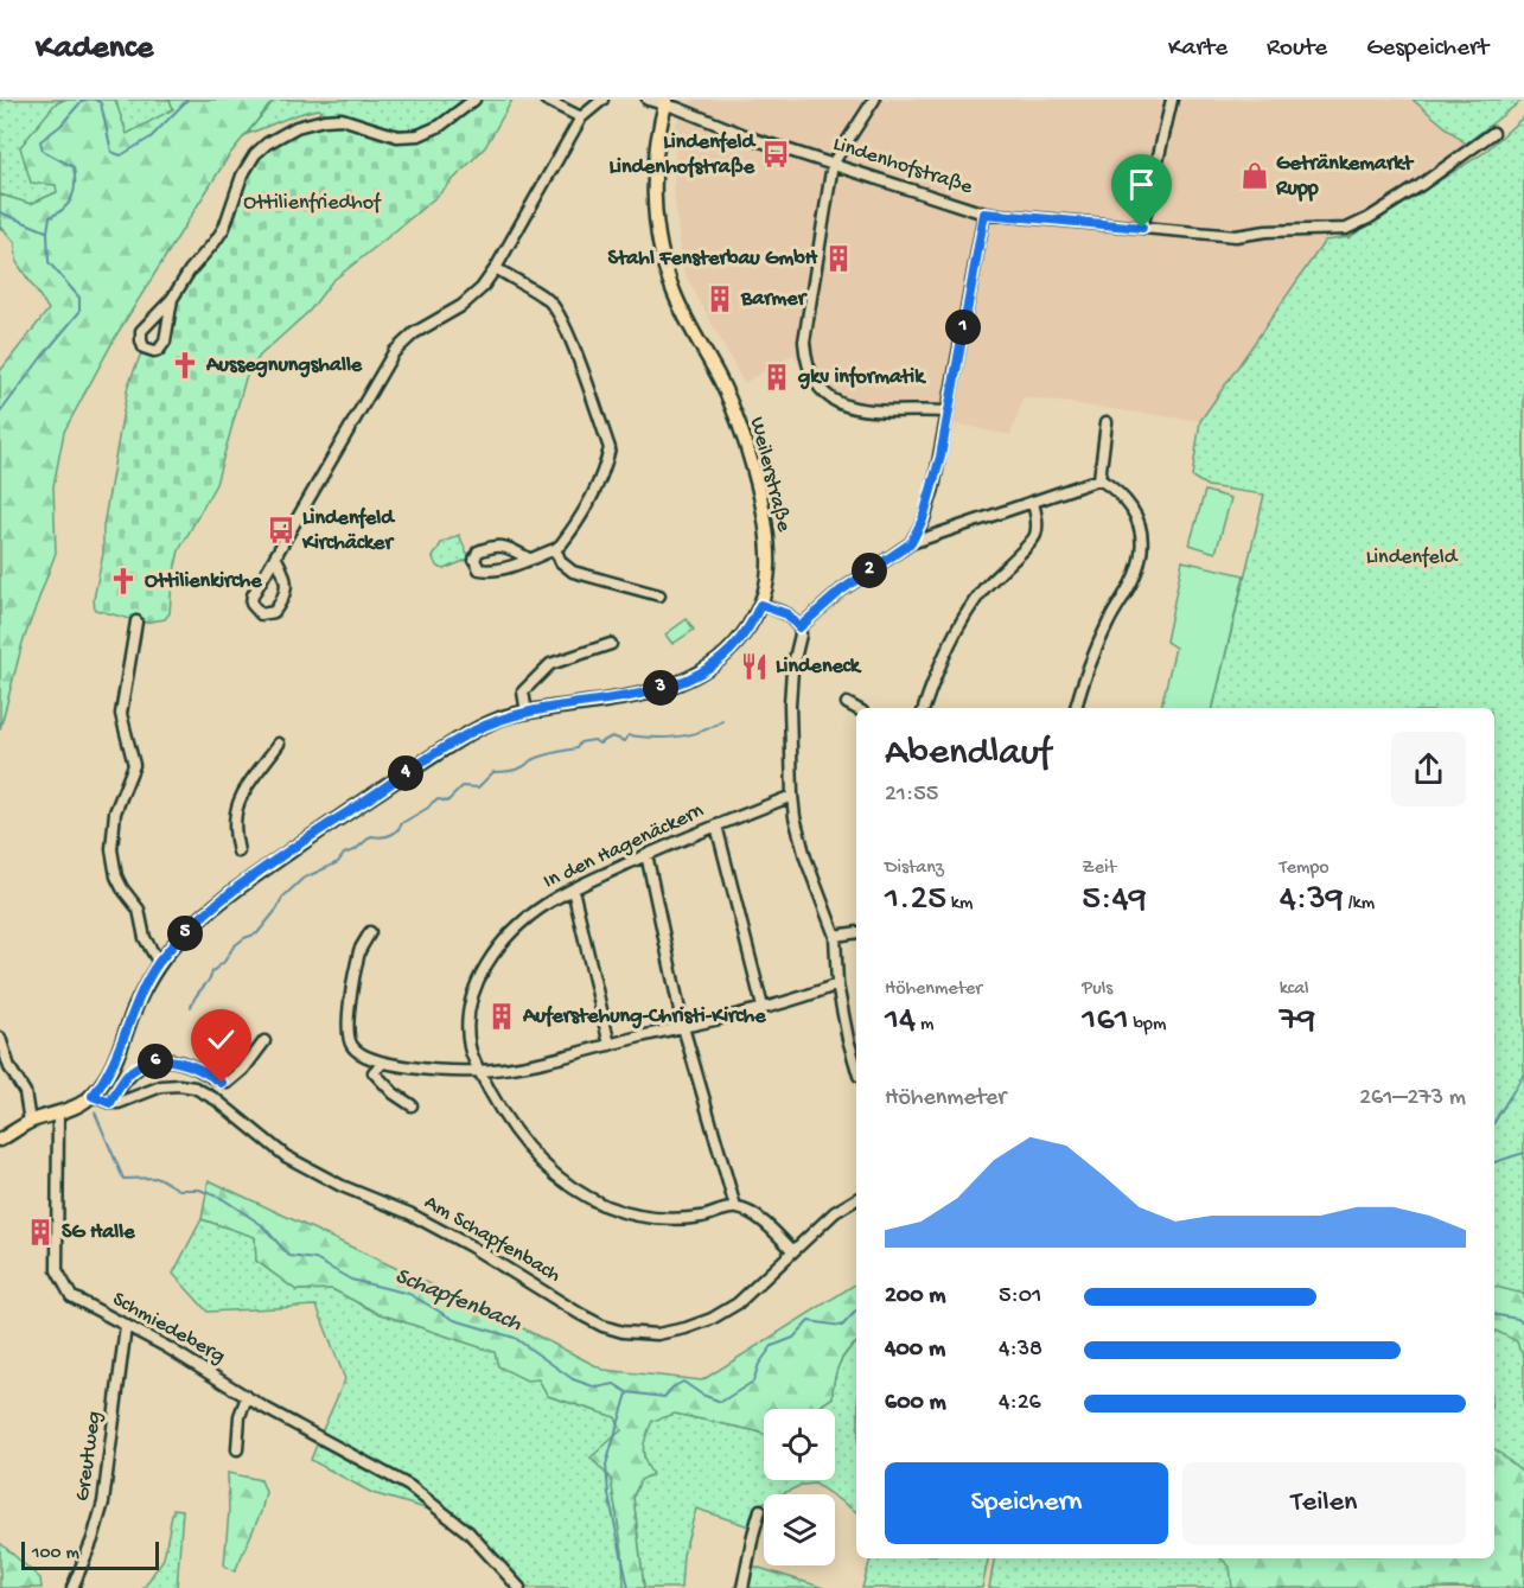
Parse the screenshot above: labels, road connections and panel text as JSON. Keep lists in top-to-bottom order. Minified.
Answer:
{"streets":{"main road":["Weilerstraße"],"street":["Lindenhofstraße","In den Hagenäckern","Am Schapfenbach","Schmiedeberg","Greutweg"]},"crossings":[["Lindenhofstraße","Weilerstraße"],["Weilerstraße","Schmiedeberg"],["Schmiedeberg","Greutweg"]],"water":["Schapfenbach"],"parks":["Ottilienfriedhof","Lindenfeld"],"places":{"bus stop":["Lindenfeld Lindenhofstraße","Lindenfeld Kirchäcker"],"shop":["Getränkemarkt Rupp"],"building":["Stahl Fensterbau GmbH","Barmer","gkv informatik","Auferstehung-Christi-Kirche","SG Halle"],"church":["Aussegnungshalle","Ottilienkirche"],"restaurant":["Lindeneck"]},"scale_bar":"100 m","page":{"header":"Kadence","nav":["Karte","Route","Gespeichert"],"pins":["1","2","3","4","5","6"],"heading":["Abendlauf","21:55"],"stats":[["Distanz","1.25 km"],["Zeit","5:49"],["Tempo","4:39 /km"],["Höhenmeter","14 m"],["Puls","161 bpm"],["kcal","79"]],"chart":["Höhenmeter","261–273 m"],"list":[{"name":"200 m","note":"5:01"},{"name":"400 m","note":"4:38"},{"name":"600 m","note":"4:26"}],"buttons":["Speichern","Teilen"],"scale":"100 m"}}
